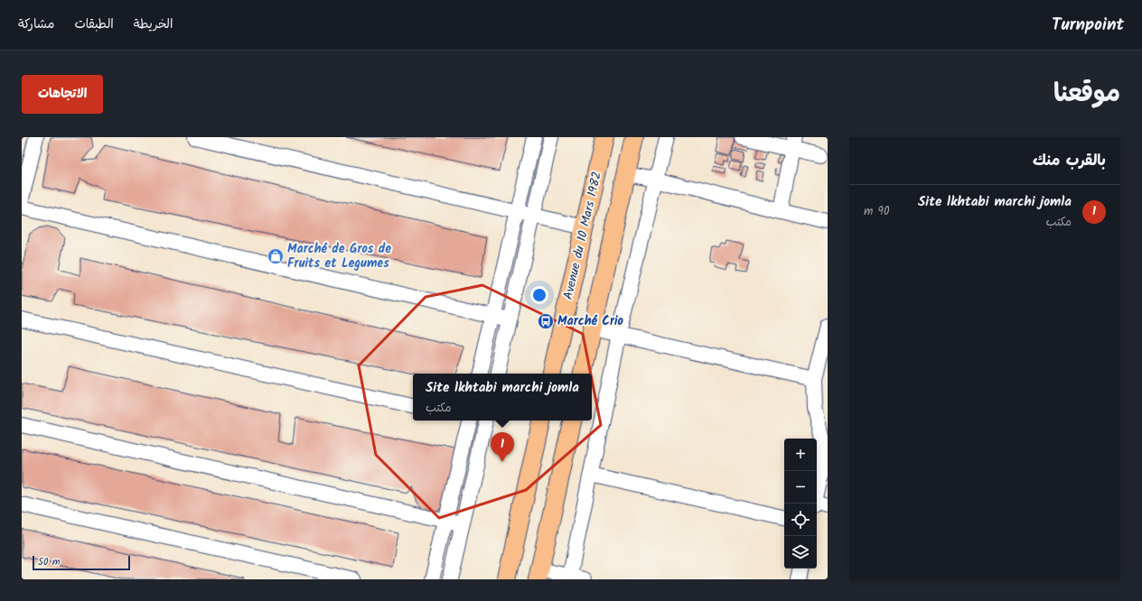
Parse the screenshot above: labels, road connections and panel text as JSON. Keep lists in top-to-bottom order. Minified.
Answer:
{"streets":{"main road":["Avenue du 10 Mars 1982"]},"places":{"shop":["Marché de Gros de Fruits et Legumes"],"bus stop":["Marché Crio"]},"scale_bar":"50 m","page":{"header":"Turnpoint","nav":["الخريطة","الطبقات","مشاركة"],"title":"موقعنا","buttons":"الاتجاهات","heading":"بالقرب منك","list":[{"mark":"1","name":"Site lkhtabi marchi jomla","note":"مكتب","value":"90 m"}],"popup":["Site lkhtabi marchi jomla","مكتب"],"pins":"1","map_buttons":["+","−"],"scale":"50 m"}}
